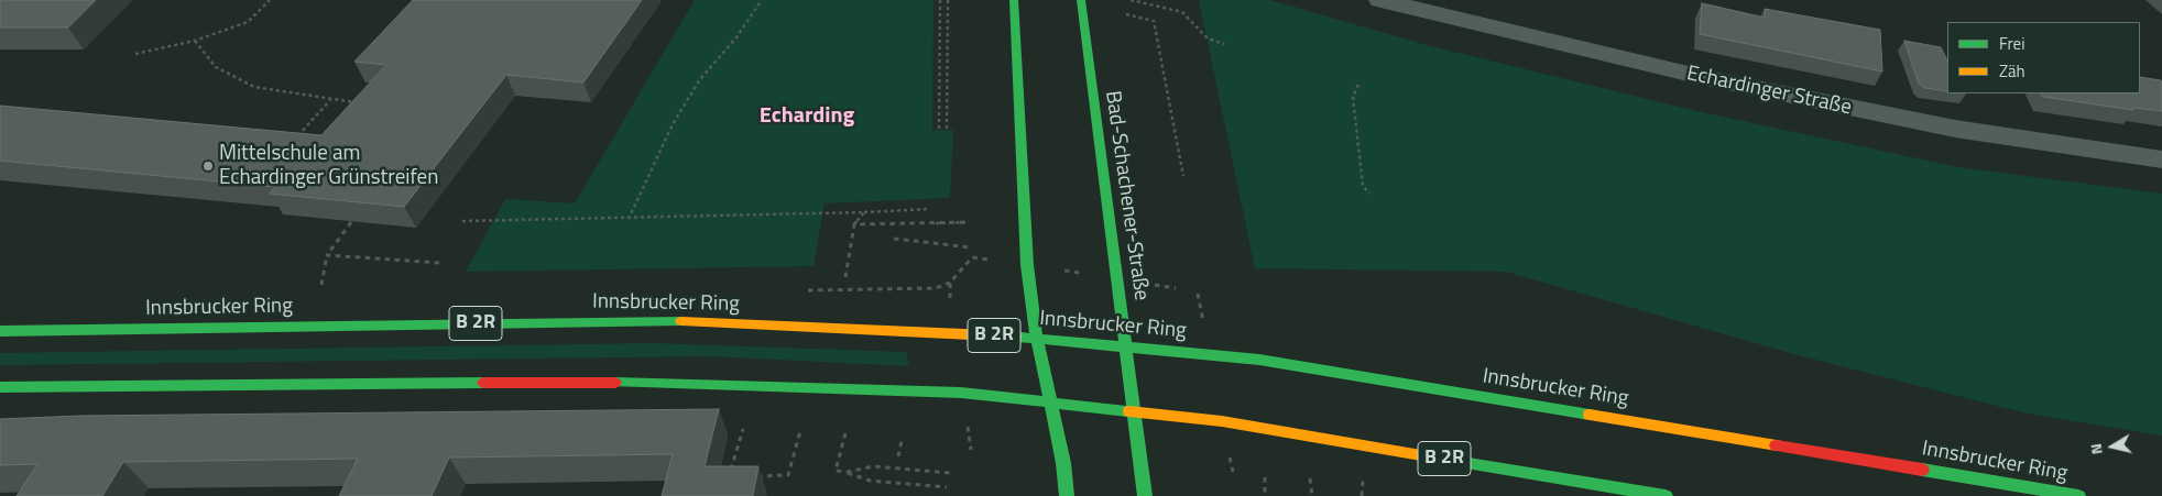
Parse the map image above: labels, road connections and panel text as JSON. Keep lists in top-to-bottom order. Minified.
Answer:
{"streets":{"main road":["Bad-Schachener-Straße","Innsbrucker Ring","B 2R"],"street":["Echardinger Straße"]},"crossings":[["Bad-Schachener-Straße","Innsbrucker Ring"],["Bad-Schachener-Straße","B 2R"]],"districts":["Echarding"],"places":["Mittelschule am Echardinger Grünstreifen"],"legend":["Frei","Zäh"],"north":"left"}
